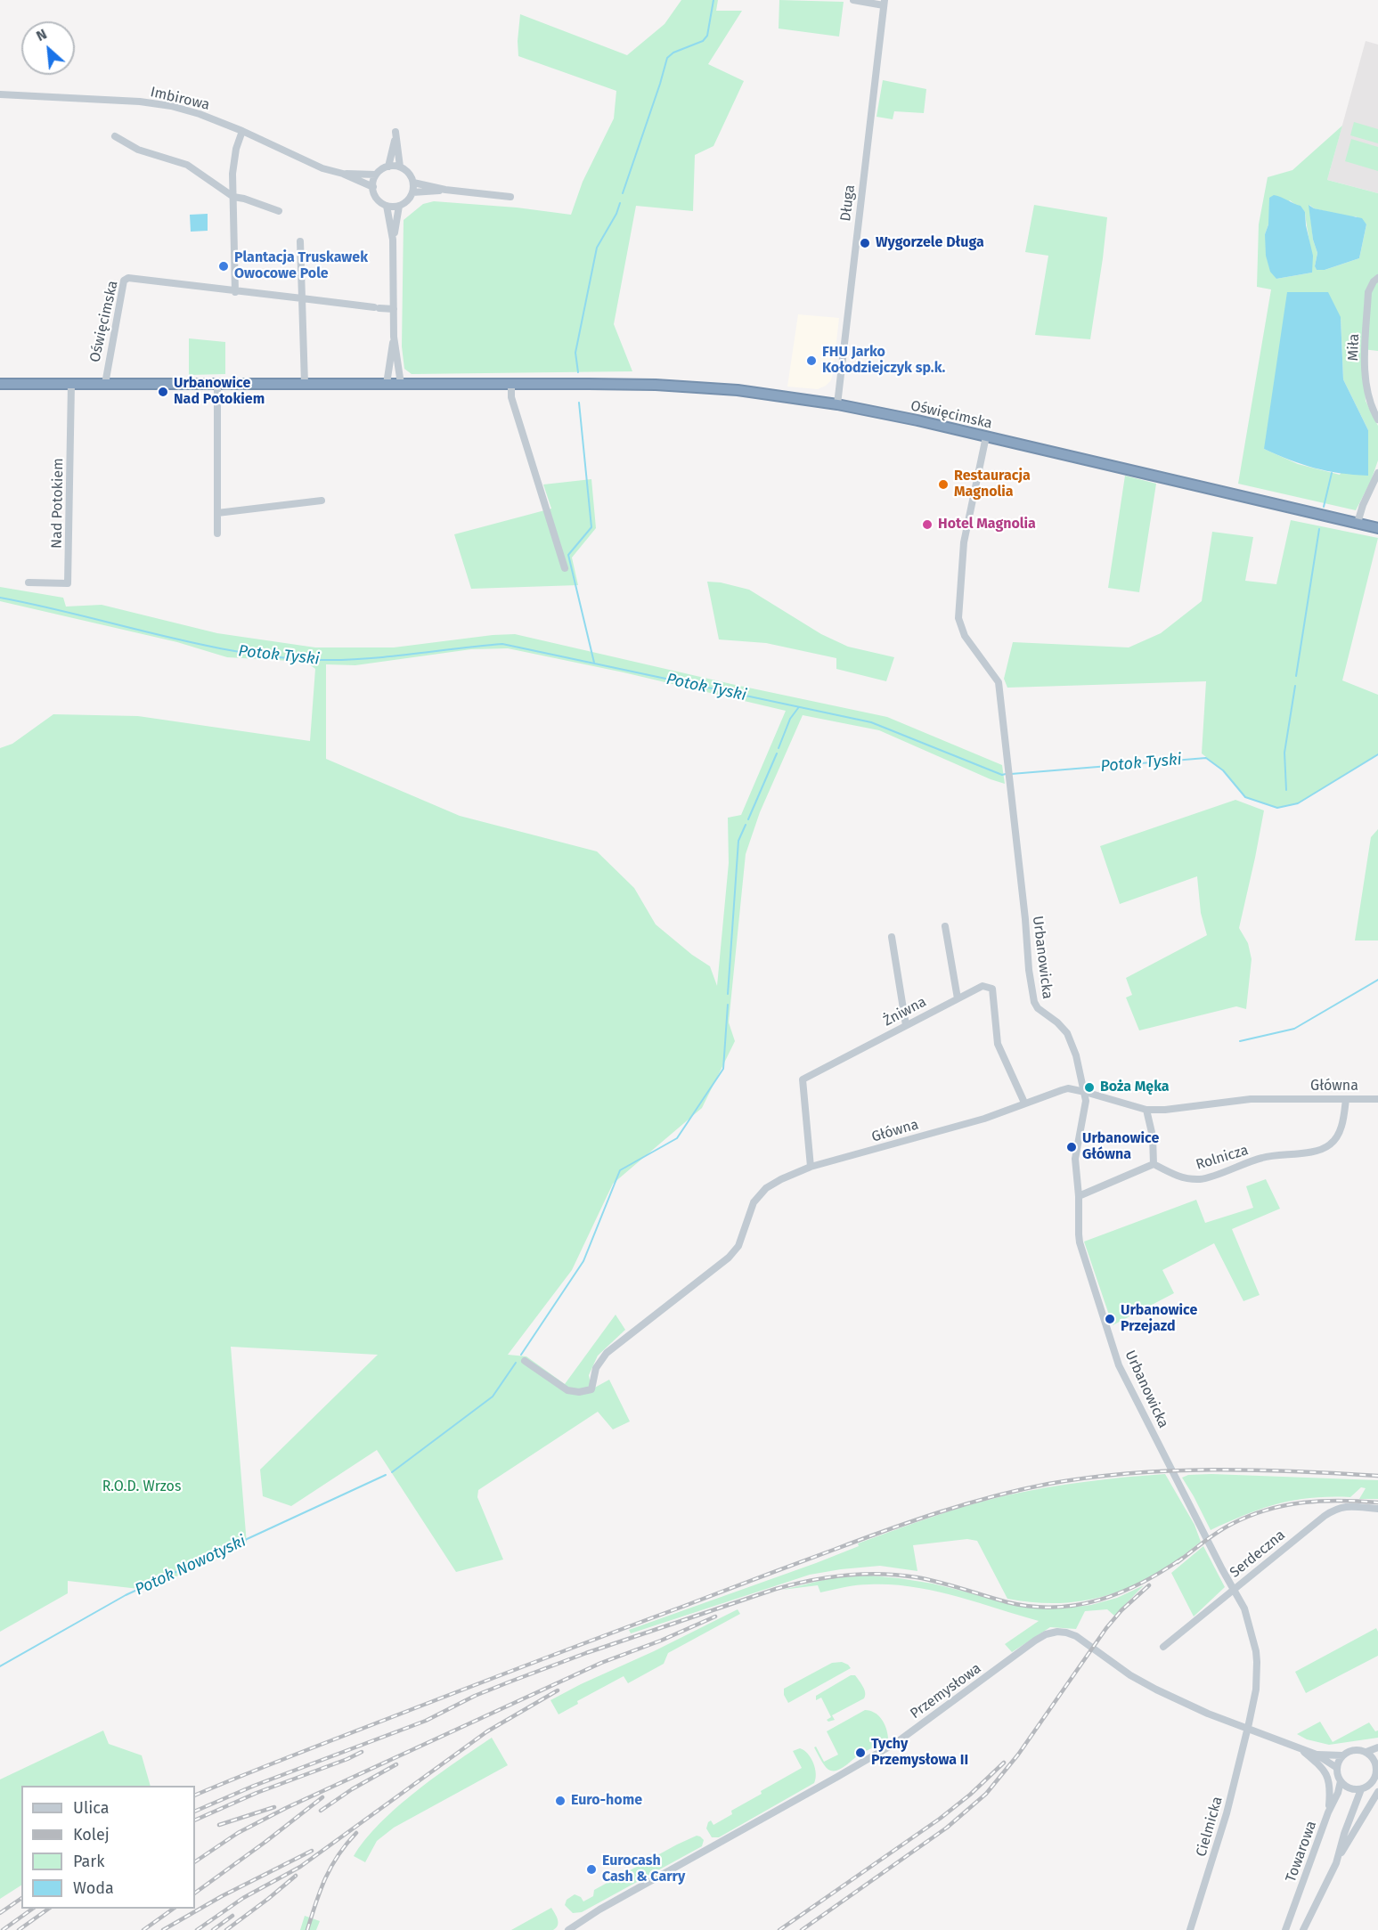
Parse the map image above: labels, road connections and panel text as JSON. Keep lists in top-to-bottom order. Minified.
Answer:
{"streets":{"highway":["Oświęcimska"],"street":["Imbirowa","Długa","Miła","Nad Potokiem","Urbanowicka","Żniwna","Główna","Rolnicza","Serdeczna","Przemysłowa","Cielmicka","Towarowa"]},"crossings":[["Długa","Oświęcimska"],["Oświęcimska","Nad Potokiem"],["Oświęcimska","Urbanowicka"],["Urbanowicka","Główna"],["Urbanowicka","Serdeczna"],["Urbanowicka","Przemysłowa"],["Urbanowicka","Cielmicka"],["Żniwna","Główna"],["Główna","Rolnicza"],["Przemysłowa","Cielmicka"],["Przemysłowa","Towarowa"]],"water":["Potok Tyski","Potok Nowotyski"],"parks":["R.O.D. Wrzos"],"places":["Wygorzele Długa","Plantacja Truskawek Owocowe Pole","FHU Jarko Kołodziejczyk sp.k.","Urbanowice Nad Potokiem","Restauracja Magnolia","Hotel Magnolia","Boża Męka","Urbanowice Główna","Urbanowice Przejazd","Tychy Przemysłowa II","Euro-home","Eurocash Cash & Carry"],"legend":["Ulica","Kolej","Park","Woda"],"north":"top left"}
